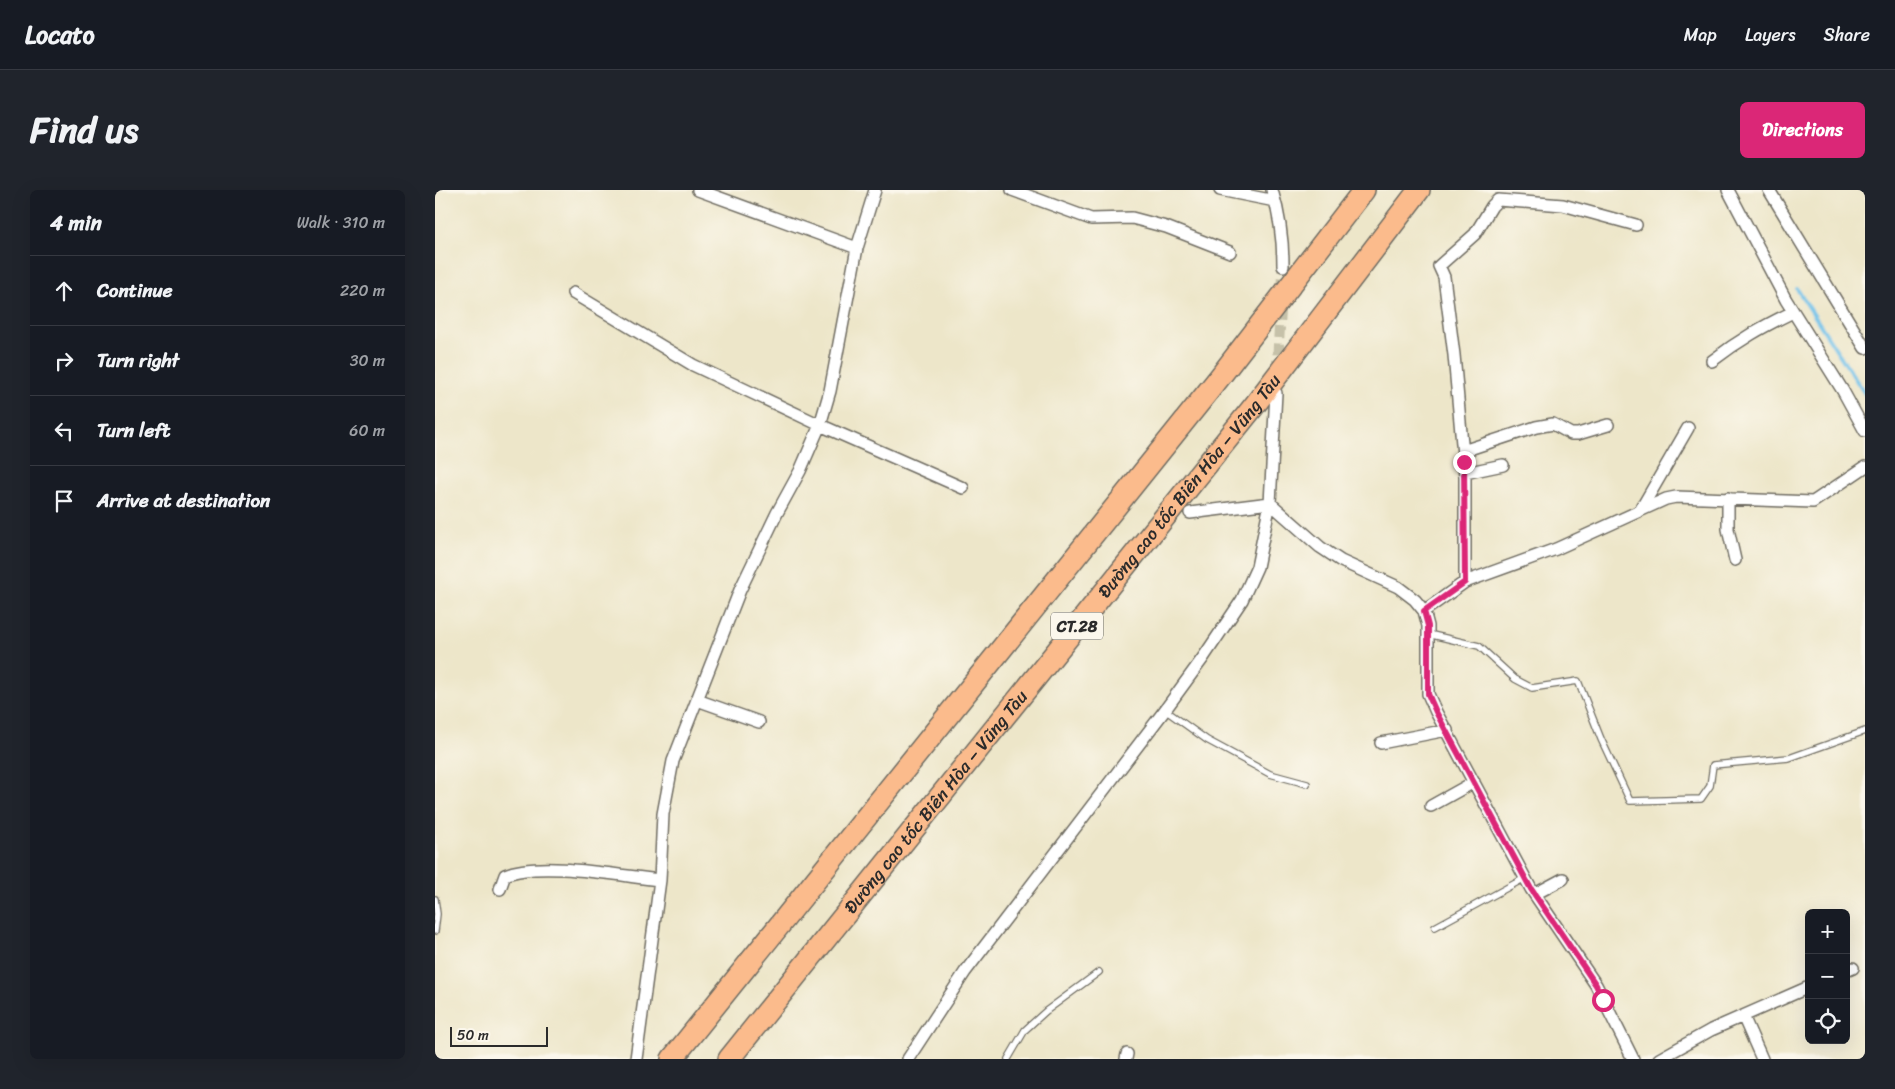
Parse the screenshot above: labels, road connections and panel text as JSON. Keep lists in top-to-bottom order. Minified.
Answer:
{"streets":{"highway":["Đường cao tốc Biên Hòa – Vũng Tàu","CT.28"]},"scale_bar":"50 m","page":{"header":"Locato","nav":["Map","Layers","Share"],"title":"Find us","buttons":"Directions","heading":["4 min","Walk · 310 m"],"list":[["Continue","220 m"],["Turn right","30 m"],["Turn left","60 m"],"Arrive at destination"],"map_buttons":["+","−"],"scale":"50 m"}}
